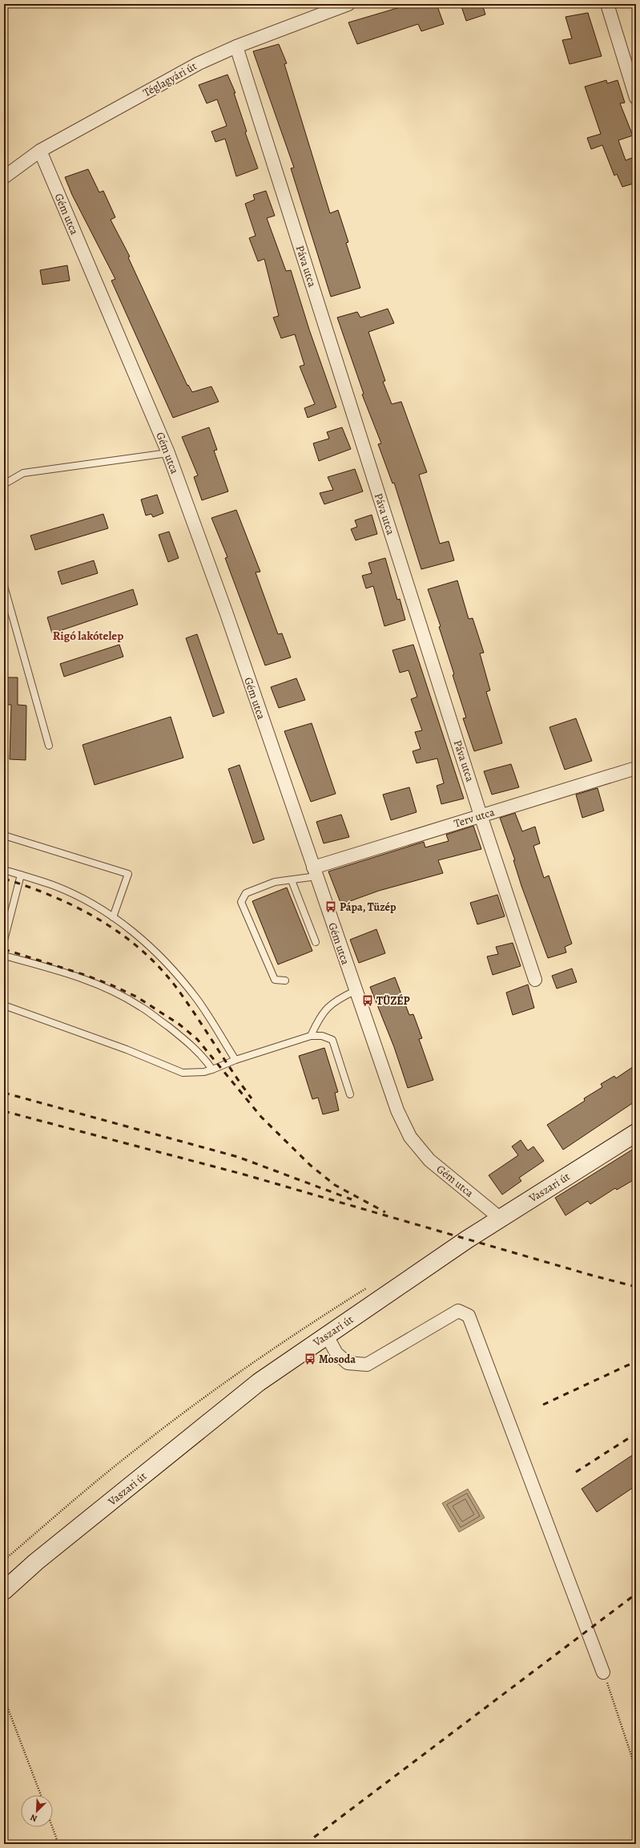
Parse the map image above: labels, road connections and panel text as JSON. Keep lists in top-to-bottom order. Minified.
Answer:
{"streets":{"main road":["Vaszari út"],"street":["Téglagyári út","Gém utca","Páva utca","Terv utca"]},"crossings":[["Téglagyári út","Gém utca"],["Téglagyári út","Páva utca"],["Gém utca","Terv utca"],["Gém utca","Vaszari út"],["Páva utca","Terv utca"]],"districts":["Rigó lakótelep"],"places":{"bus stop":["Pápa, Tüzép","TÜZÉP","Mosoda"]},"north":"bottom left"}
